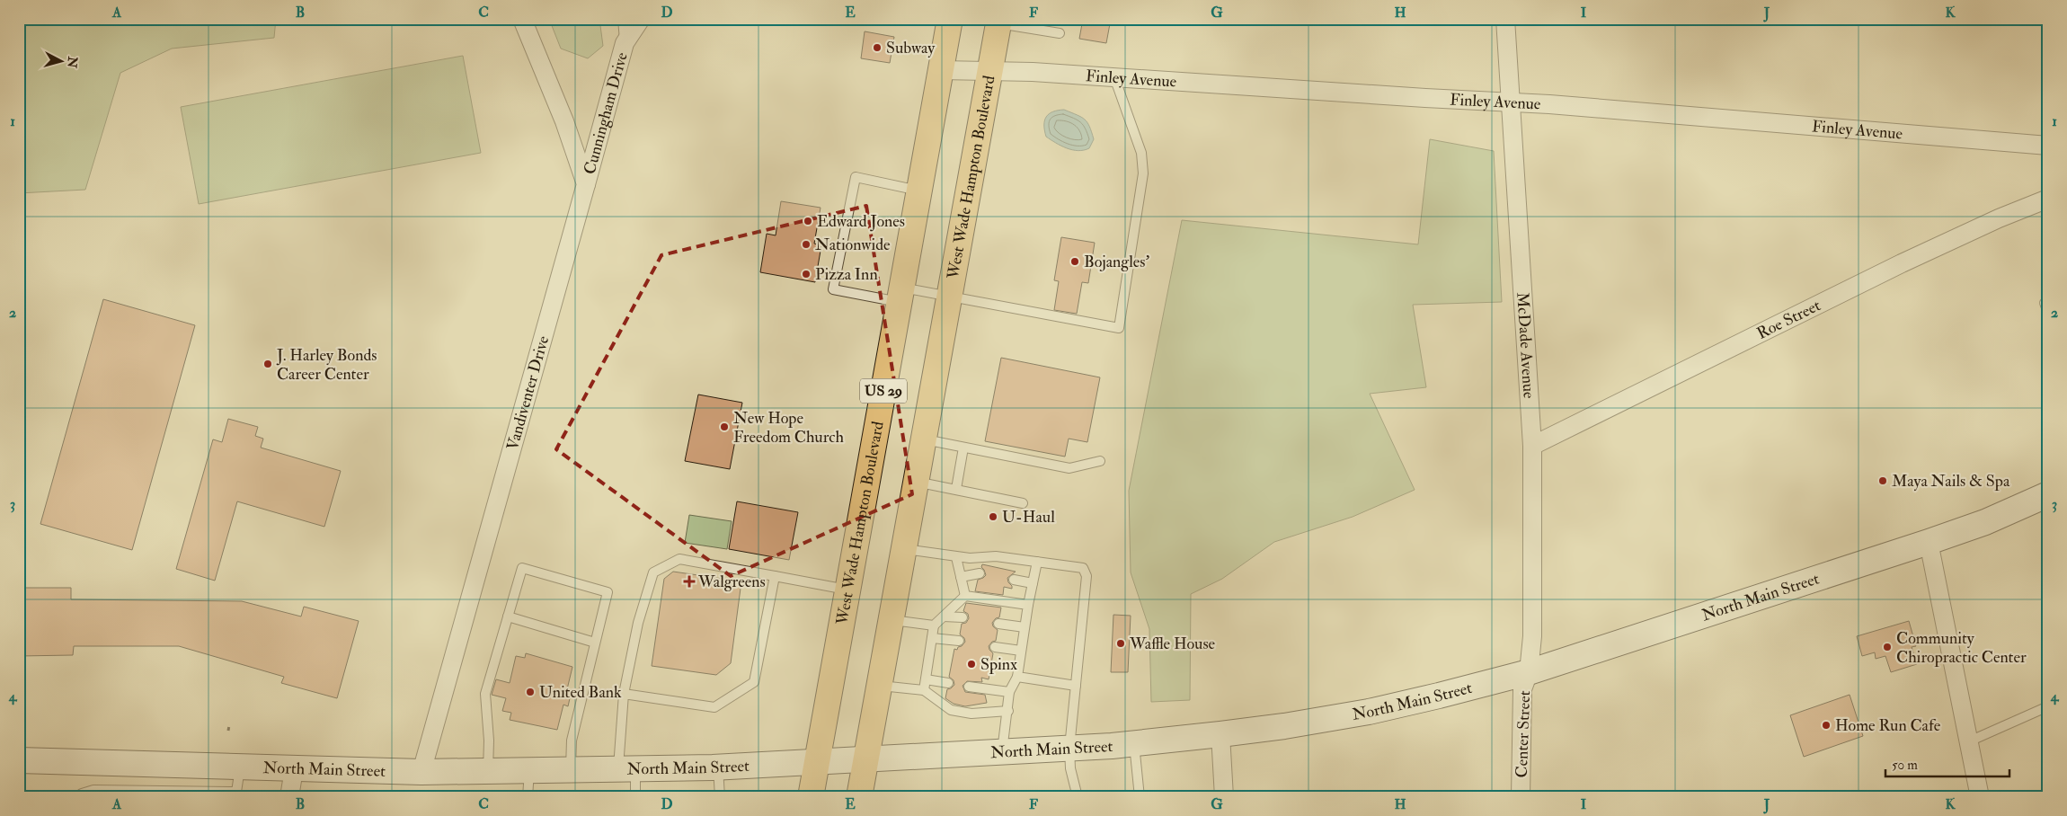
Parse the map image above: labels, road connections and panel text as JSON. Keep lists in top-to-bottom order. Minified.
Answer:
{"streets":{"main road":["West Wade Hampton Boulevard","US 29","North Main Street"],"street":["Finley Avenue","Cunningham Drive","Roe Street","McDade Avenue","Vandiventer Drive","Center Street"]},"crossings":[["Finley Avenue","West Wade Hampton Boulevard"],["Finley Avenue","McDade Avenue"],["Cunningham Drive","Vandiventer Drive"],["West Wade Hampton Boulevard","US 29"],["West Wade Hampton Boulevard","North Main Street"],["Roe Street","McDade Avenue"],["McDade Avenue","North Main Street"],["McDade Avenue","Center Street"],["US 29","North Main Street"],["Vandiventer Drive","North Main Street"],["North Main Street","Center Street"]],"places":{"other":["Subway","Edward Jones","Nationwide","Bojangles'","Pizza Inn","J. Harley Bonds Career Center","New Hope Freedom Church","Maya Nails & Spa","U-Haul","Waffle House","Community Chiropractic Center","Spinx","United Bank","Home Run Cafe"],"health":["Walgreens"]},"scale_bar":"50 m","north":"right","grid":{"columns":["A","B","C","D","E","F","G","H","I","J","K"],"rows":["1","2","3","4"]}}
